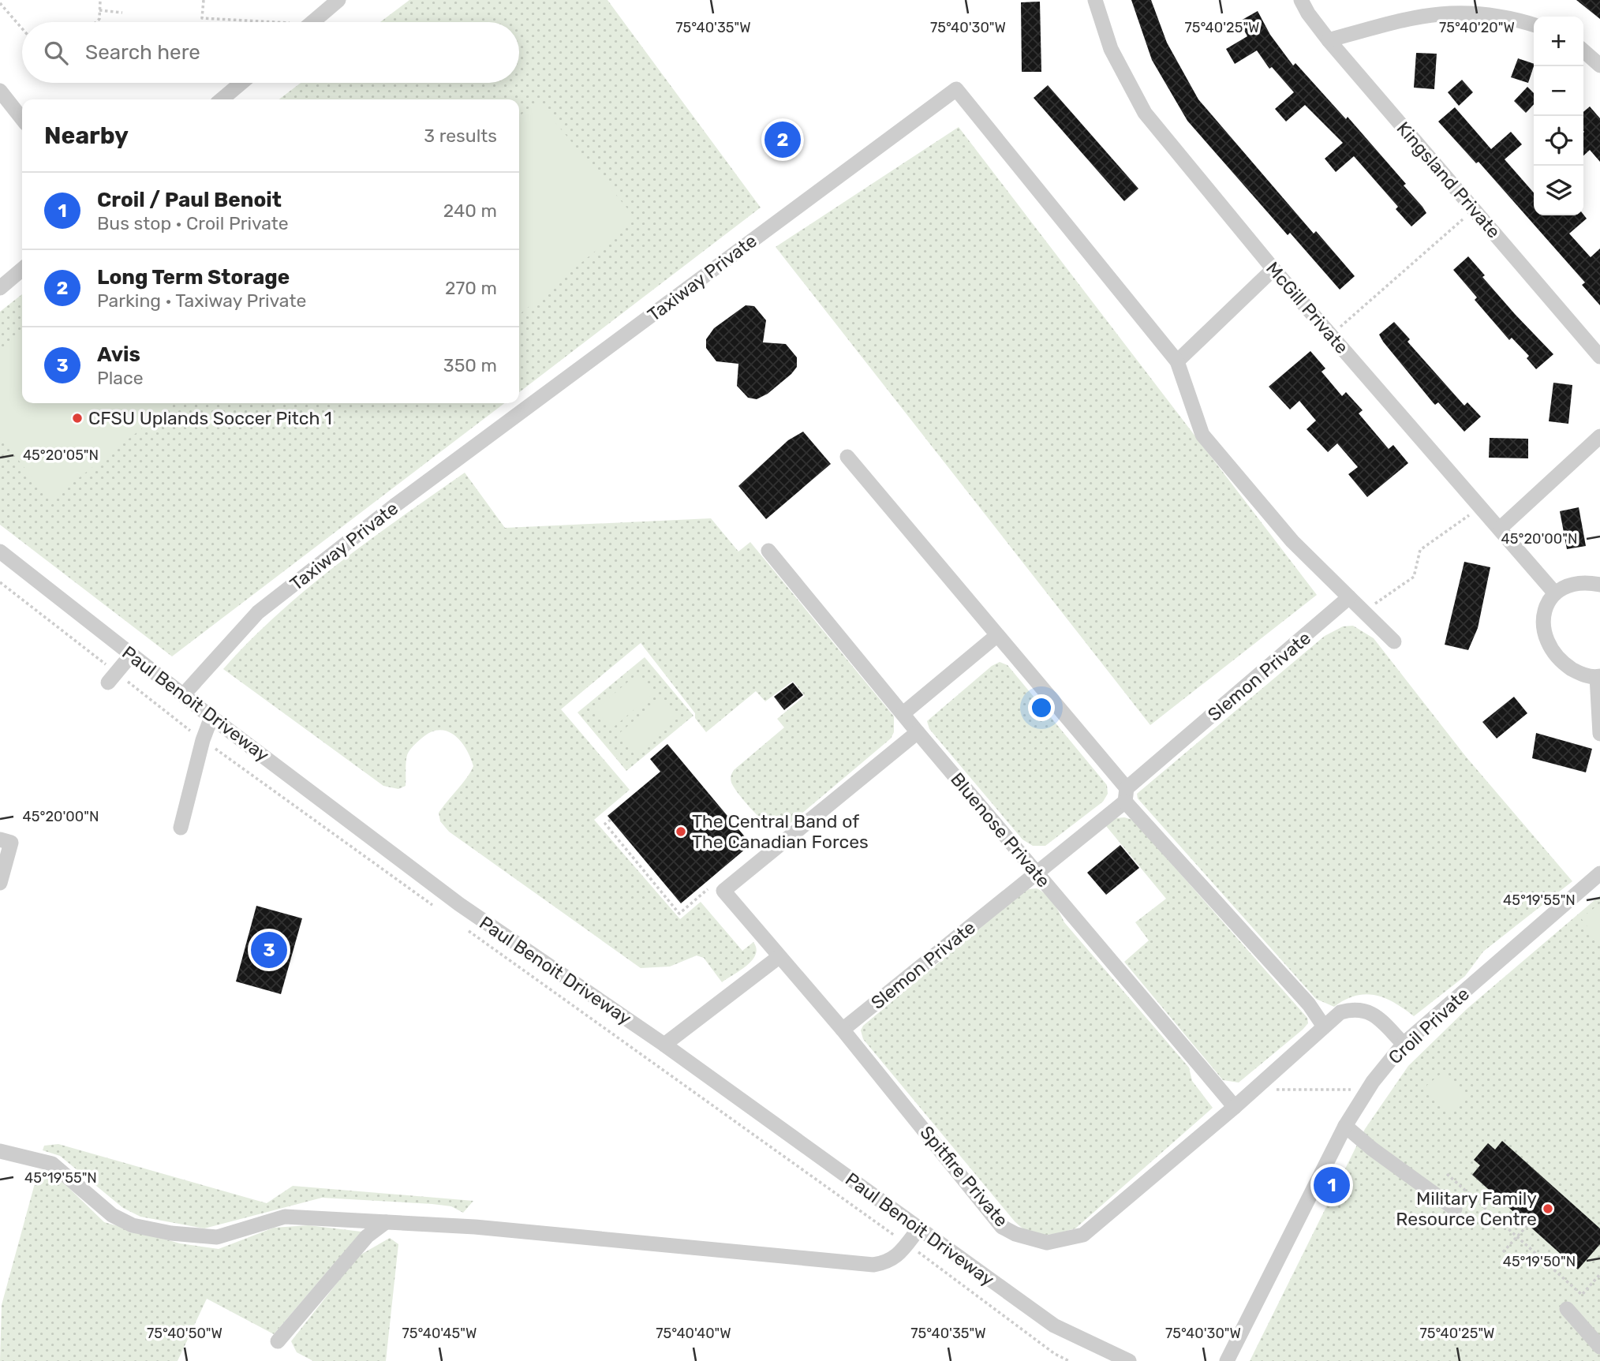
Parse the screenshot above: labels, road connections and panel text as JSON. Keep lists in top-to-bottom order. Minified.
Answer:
{"streets":{"street":["Kingsland Private","Taxiway Private","McGill Private","Slemon Private","Paul Benoit Driveway","Bluenose Private","Croil Private","Spitfire Private"]},"crossings":[["Taxiway Private","Paul Benoit Driveway"],["Slemon Private","Bluenose Private"],["Slemon Private","Spitfire Private"],["Bluenose Private","Spitfire Private"],["Croil Private","Spitfire Private"]],"places":["CFSU Uplands Soccer Pitch 1","The Central Band of The Canadian Forces","Military Family Resource Centre"],"page":{"map_buttons":["+","−"],"search":"Search here","heading":["Nearby","3 results"],"pins":["2","3","1"],"list":[{"mark":"1","name":"Croil / Paul Benoit","note":"Bus stop · Croil Private","value":"240 m"},{"mark":"2","name":"Long Term Storage","note":"Parking · Taxiway Private","value":"270 m"},{"mark":"3","name":"Avis","note":"Place","value":"350 m"}]},"coordinates":["75°40'30\"W","75°40'20\"W","75°40'35\"W","75°40'25\"W","45°20'05\"N","45°20'00\"N","45°19'55\"N","45°19'50\"N","75°40'50\"W","75°40'45\"W","75°40'40\"W"]}
